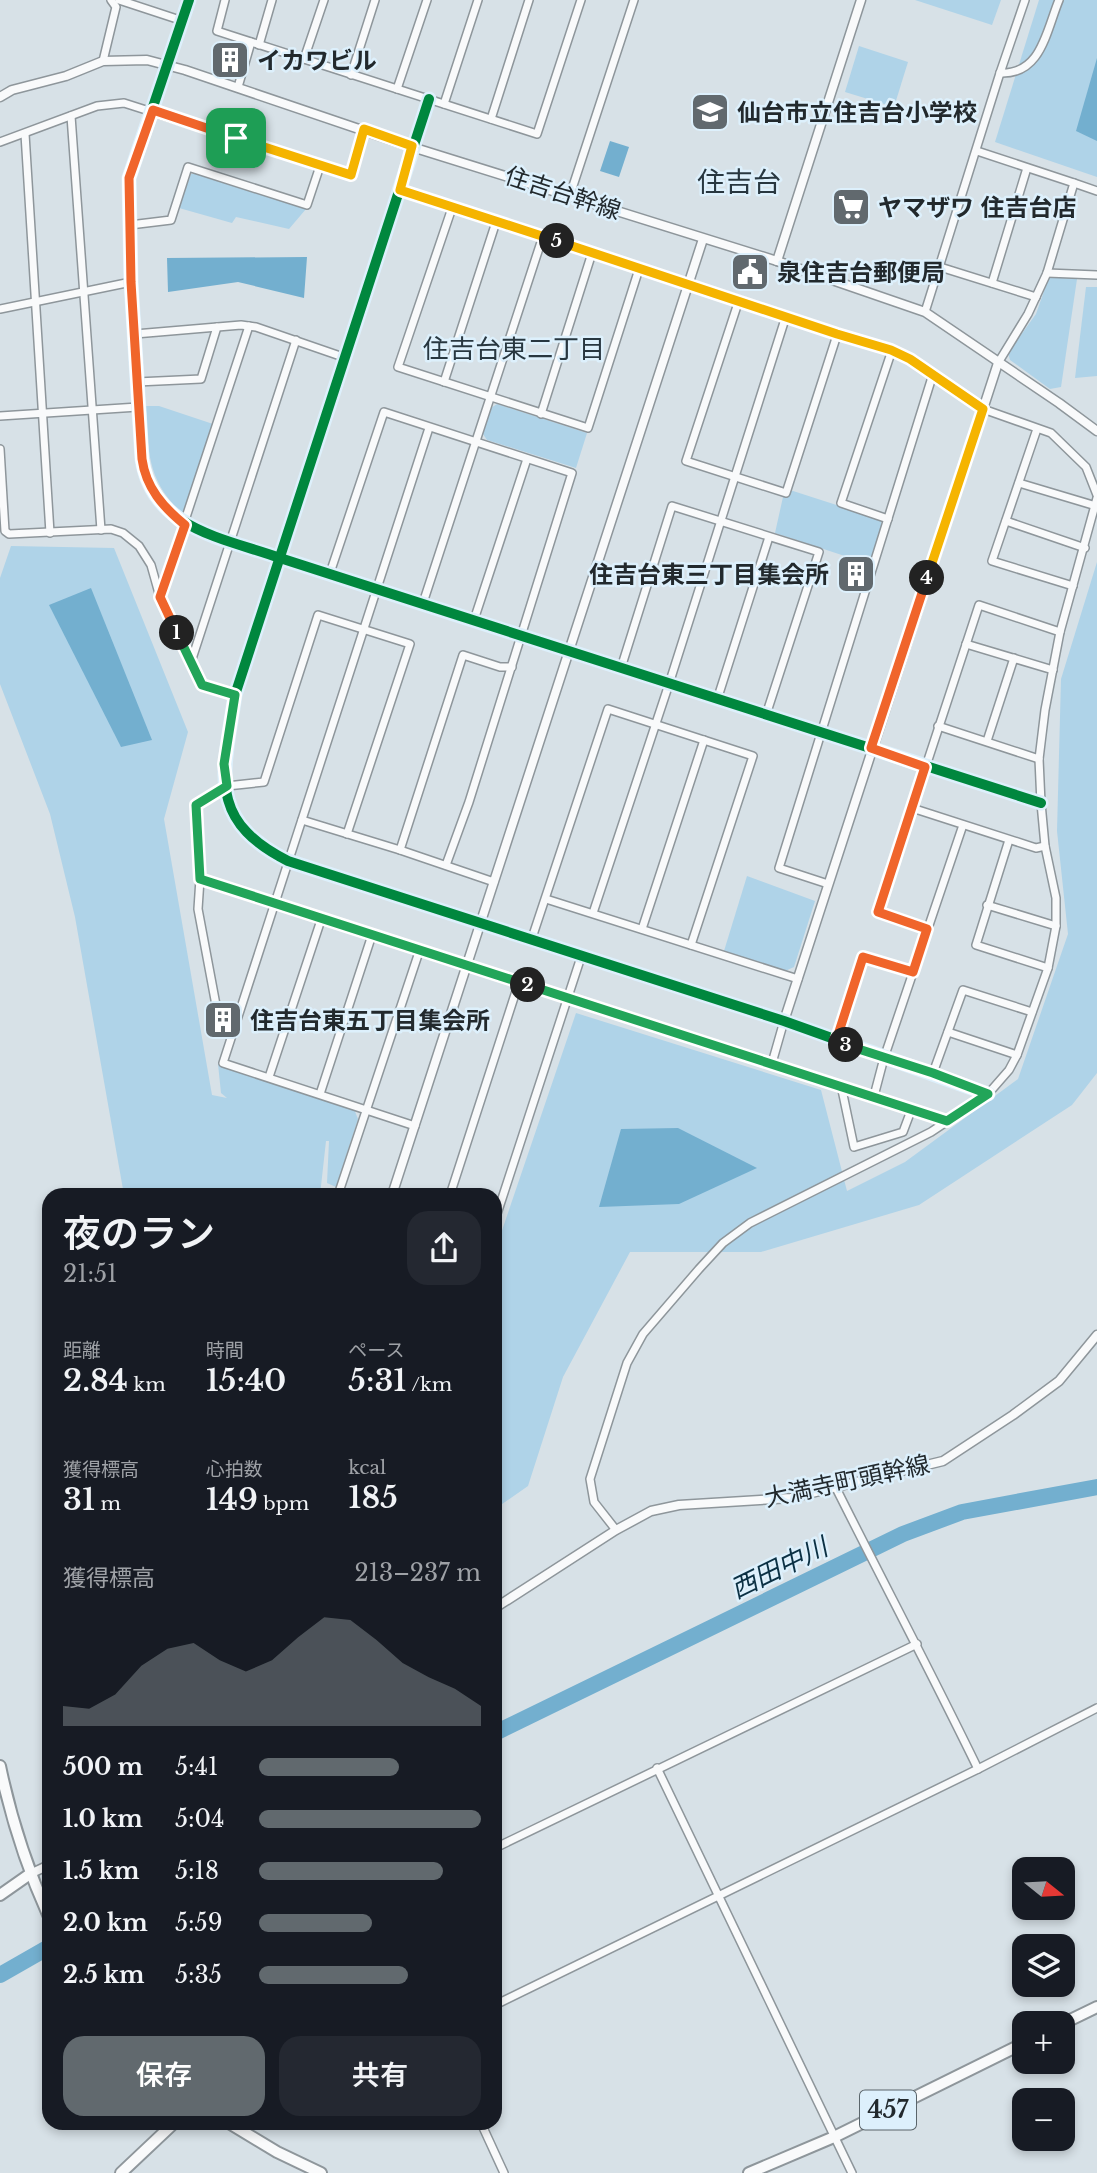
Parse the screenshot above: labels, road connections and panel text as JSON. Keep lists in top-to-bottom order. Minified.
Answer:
{"streets":{"highway":["457"],"street":["住吉台幹線","大満寺町頭幹線"]},"districts":["住吉台","住吉台東二丁目"],"water":["西田中川"],"places":{"building":["イカワビル","住吉台東三丁目集会所","住吉台東五丁目集会所"],"school or university":["仙台市立住吉台小学校"],"supermarket":["ヤマザワ 住吉台店"],"public building":["泉住吉台郵便局"]},"north":"right","page":{"pins":["5","4","1","2","3"],"heading":["夜のラン","21:51"],"stats":[["距離","2.84 km"],["時間","15:40"],["ペース","5:31 /km"],["獲得標高","31 m"],["心拍数","149 bpm"],["kcal","185"]],"chart":["獲得標高","213–237 m"],"list":[{"name":"500 m","note":"5:41"},{"name":"1.0 km","note":"5:04"},{"name":"1.5 km","note":"5:18"},{"name":"2.0 km","note":"5:59"},{"name":"2.5 km","note":"5:35"}],"map_buttons":["+","−"],"buttons":["保存","共有"]}}
